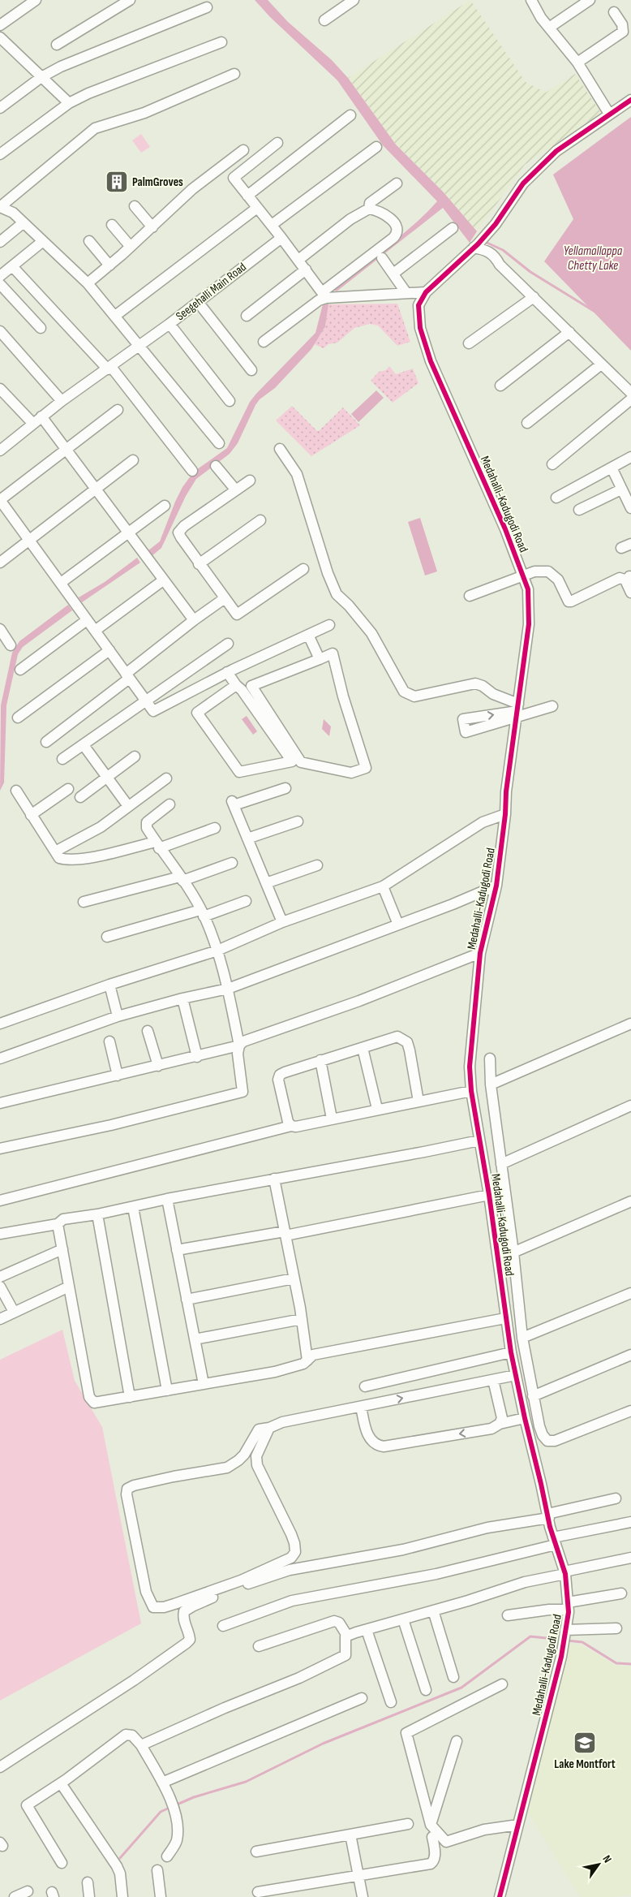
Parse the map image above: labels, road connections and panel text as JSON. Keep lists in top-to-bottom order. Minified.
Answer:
{"streets":{"street":["Seegehalli Main Road","Medahalli-Kadugodi Road"]},"water":["Yellamallappa Chetty Lake"],"places":{"building":["PalmGroves"],"school or university":["Lake Montfort"]},"north":"top right"}
